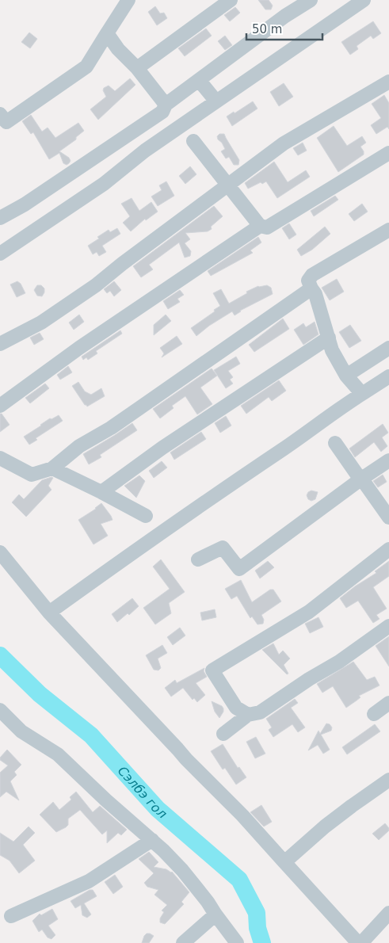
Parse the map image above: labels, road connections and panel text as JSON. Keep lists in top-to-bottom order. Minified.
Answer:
{"water":["Сэлбэ гол"],"scale_bar":"50 m"}
